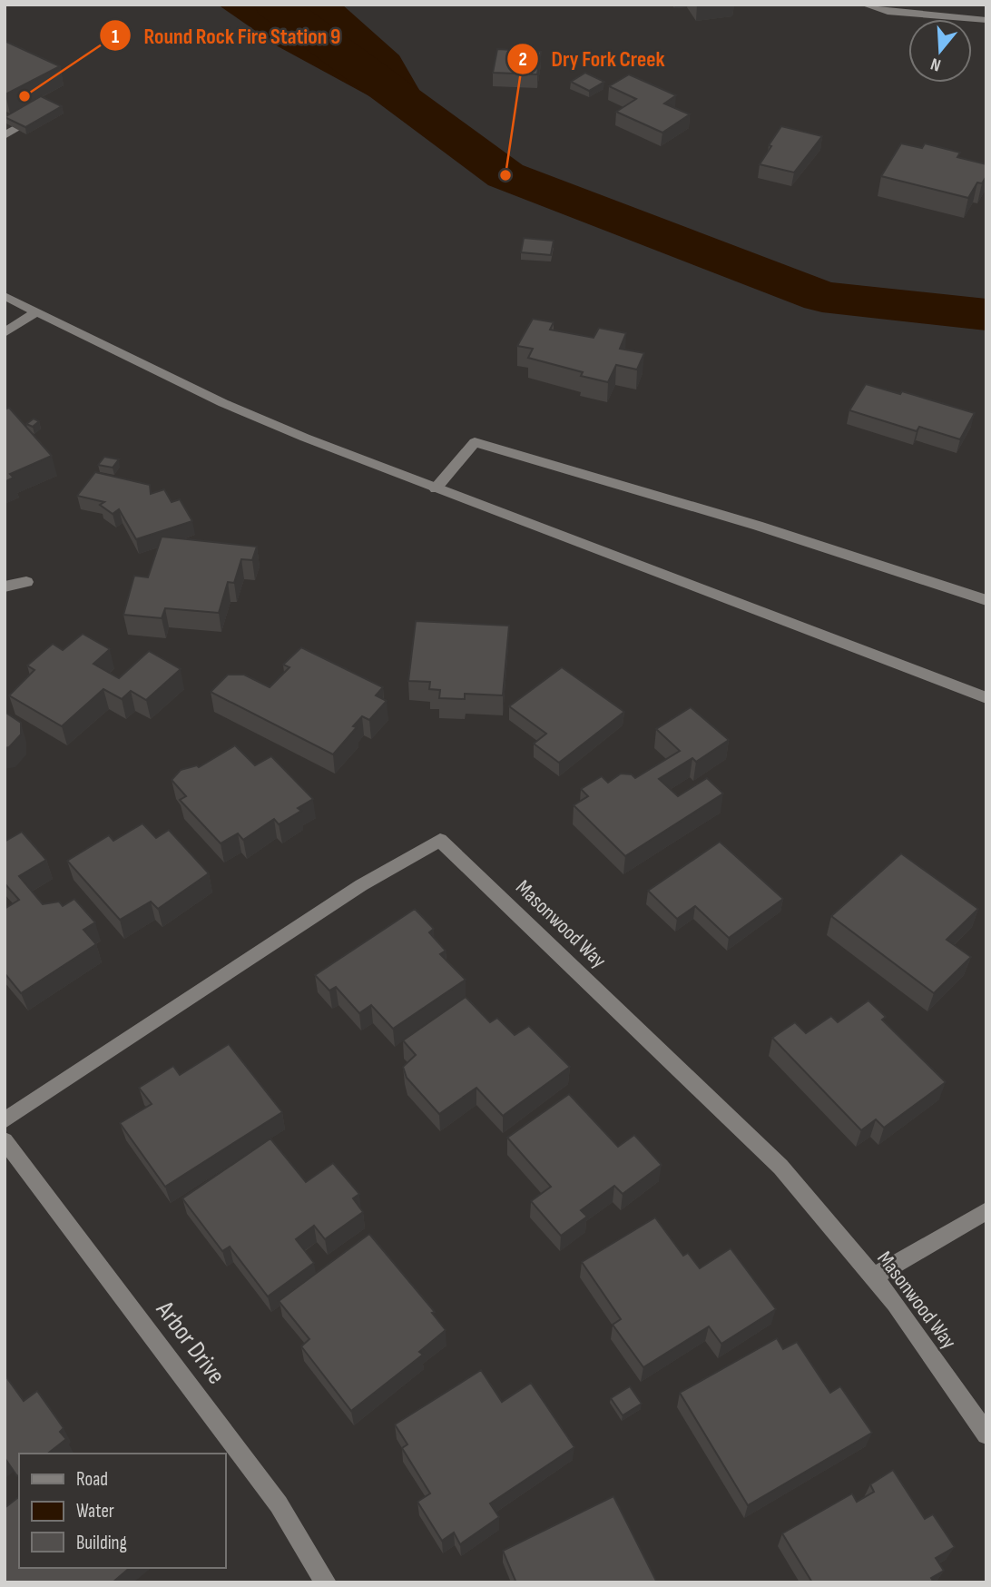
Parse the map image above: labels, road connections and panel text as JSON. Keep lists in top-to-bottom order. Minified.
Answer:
{"streets":{"street":["Masonwood Way","Arbor Drive"]},"places":["Round Rock Fire Station 9","Dry Fork Creek"],"legend":["Road","Water","Building"],"north":"bottom"}
